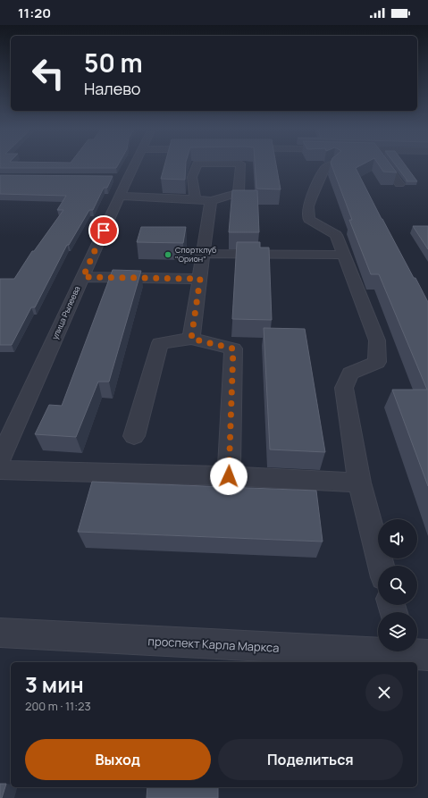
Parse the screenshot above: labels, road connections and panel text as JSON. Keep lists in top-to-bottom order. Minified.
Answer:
{"streets":{"street":["улица Рылеева","проспект Карла Маркса"]},"places":["Спортклуб \"Орион\""],"page":{"status":"11:20","turn":["50 m","Налево"],"heading":["3 мин","200 m · 11:23"],"buttons":["Выход","Поделиться"]}}
